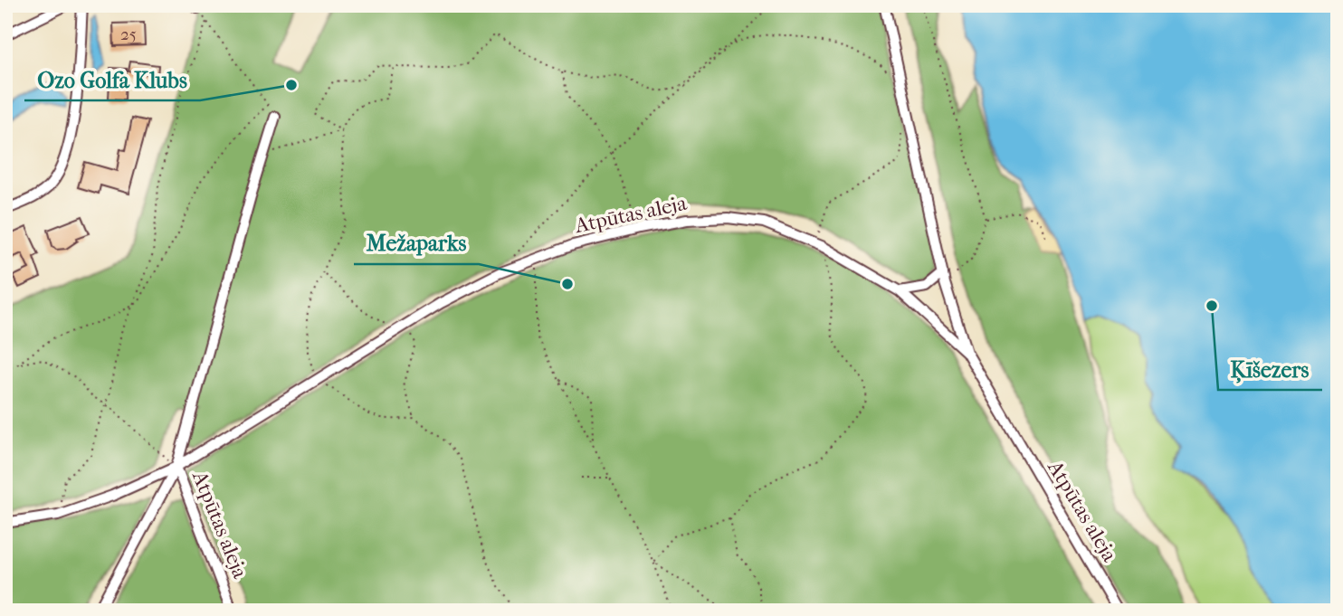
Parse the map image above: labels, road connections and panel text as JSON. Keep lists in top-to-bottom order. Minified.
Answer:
{"streets":{"street":["Atpūtas aleja"]},"places":["Ozo Golfa Klubs","Mežaparks","Ķīšezers"],"house_numbers":["25"]}
